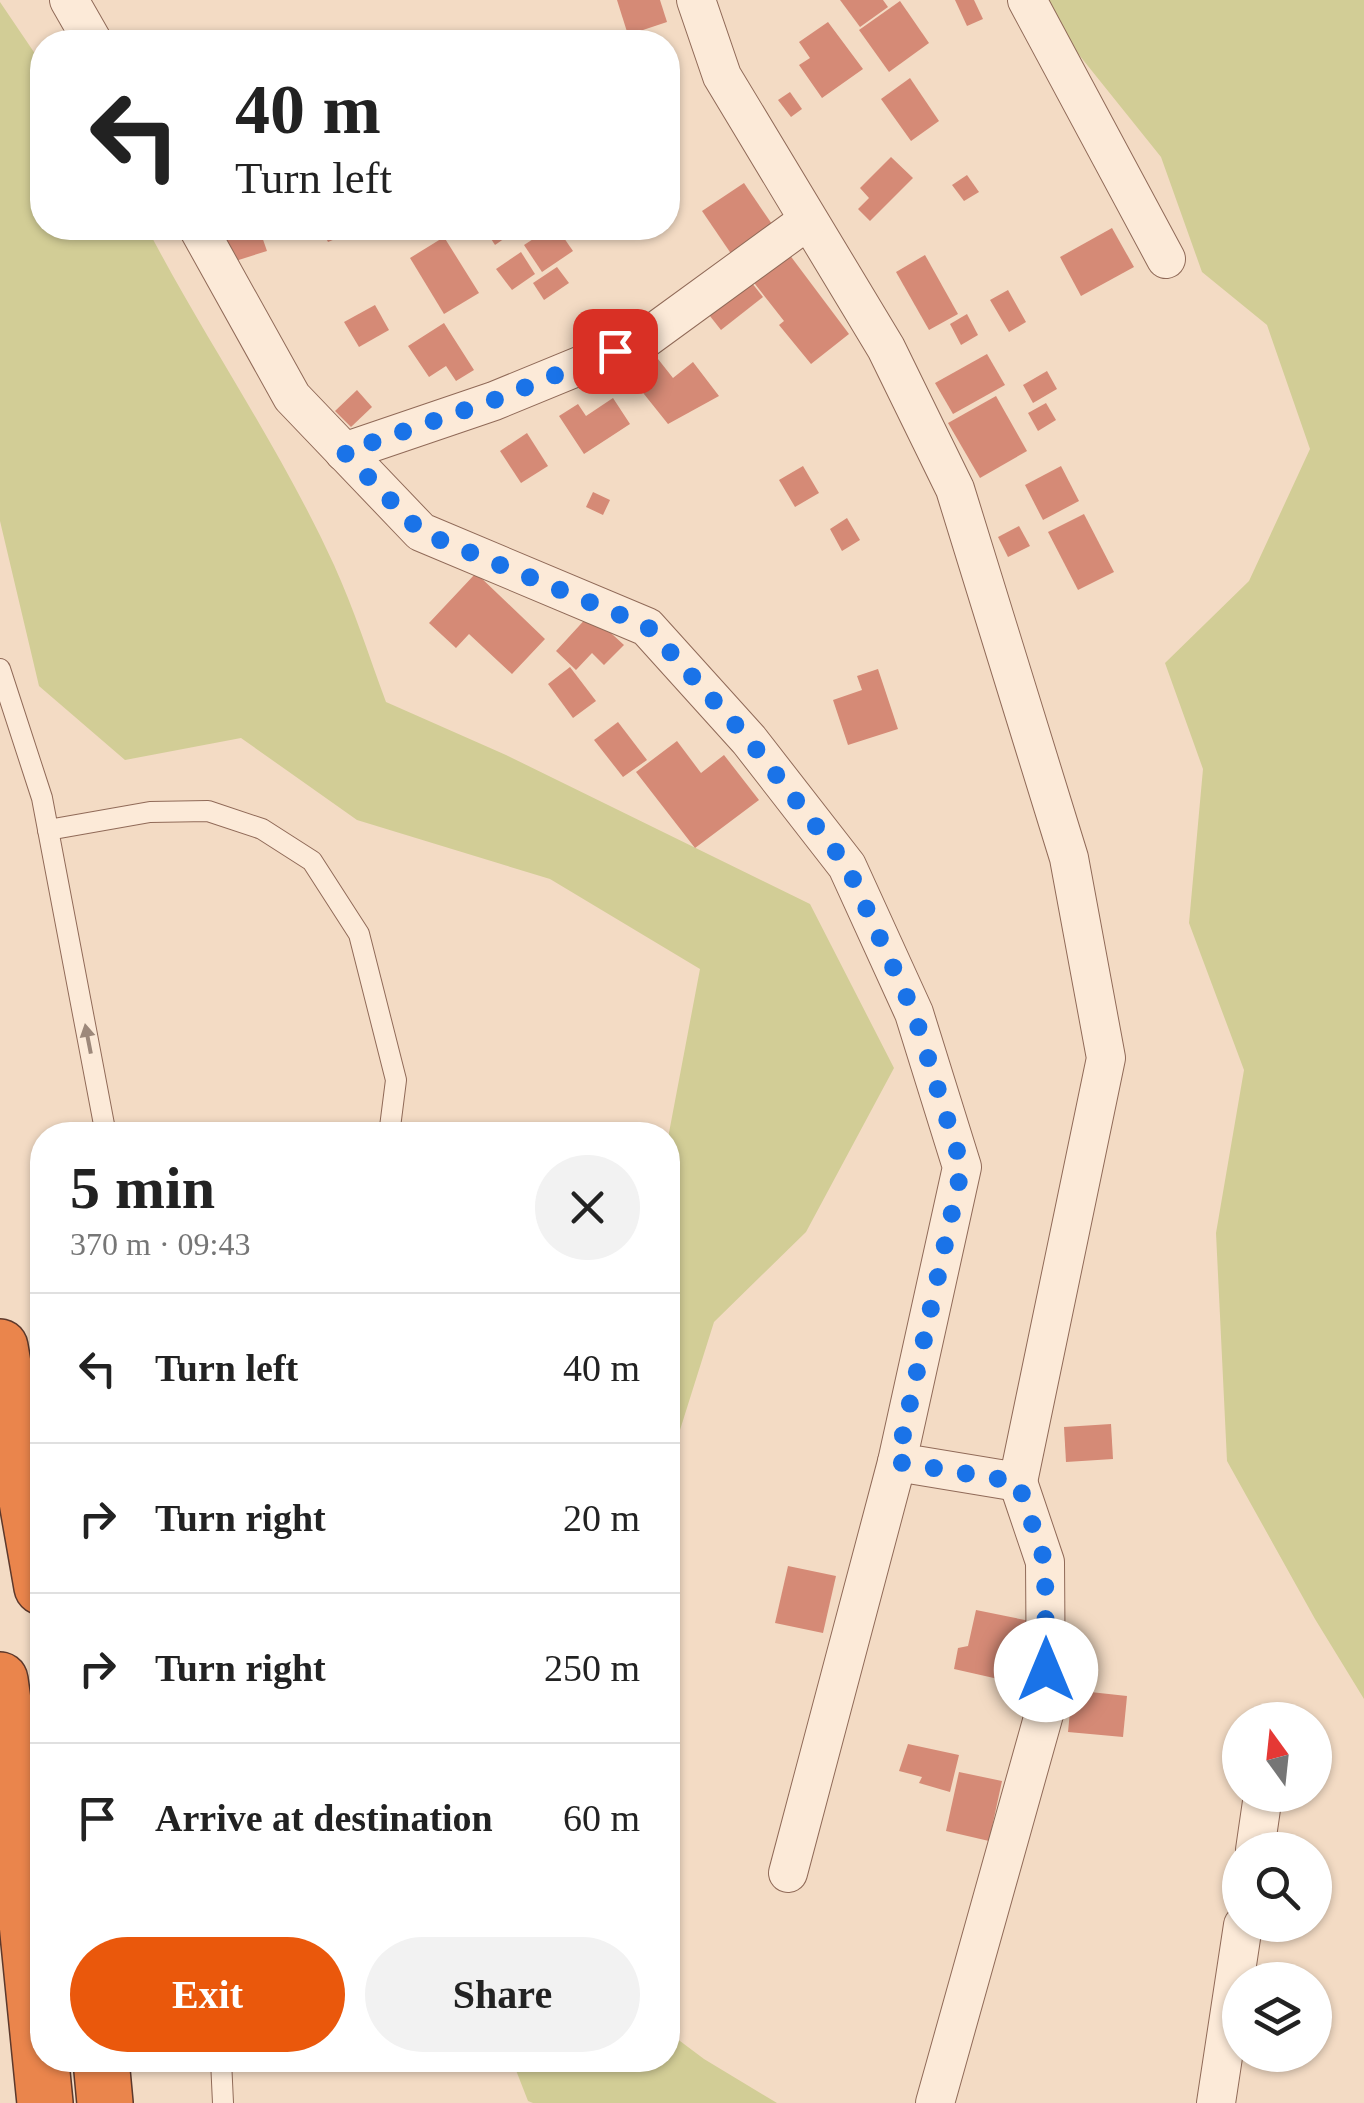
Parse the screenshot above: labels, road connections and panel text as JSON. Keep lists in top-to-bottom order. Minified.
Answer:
{"north":"top","page":{"turn":["40 m","Turn left"],"heading":["5 min","370 m · 09:43"],"list":[{"name":"Turn left","value":"40 m"},{"name":"Turn right","value":"20 m"},{"name":"Turn right","value":"250 m"},{"name":"Arrive at destination","value":"60 m"}],"buttons":["Exit","Share"]}}
